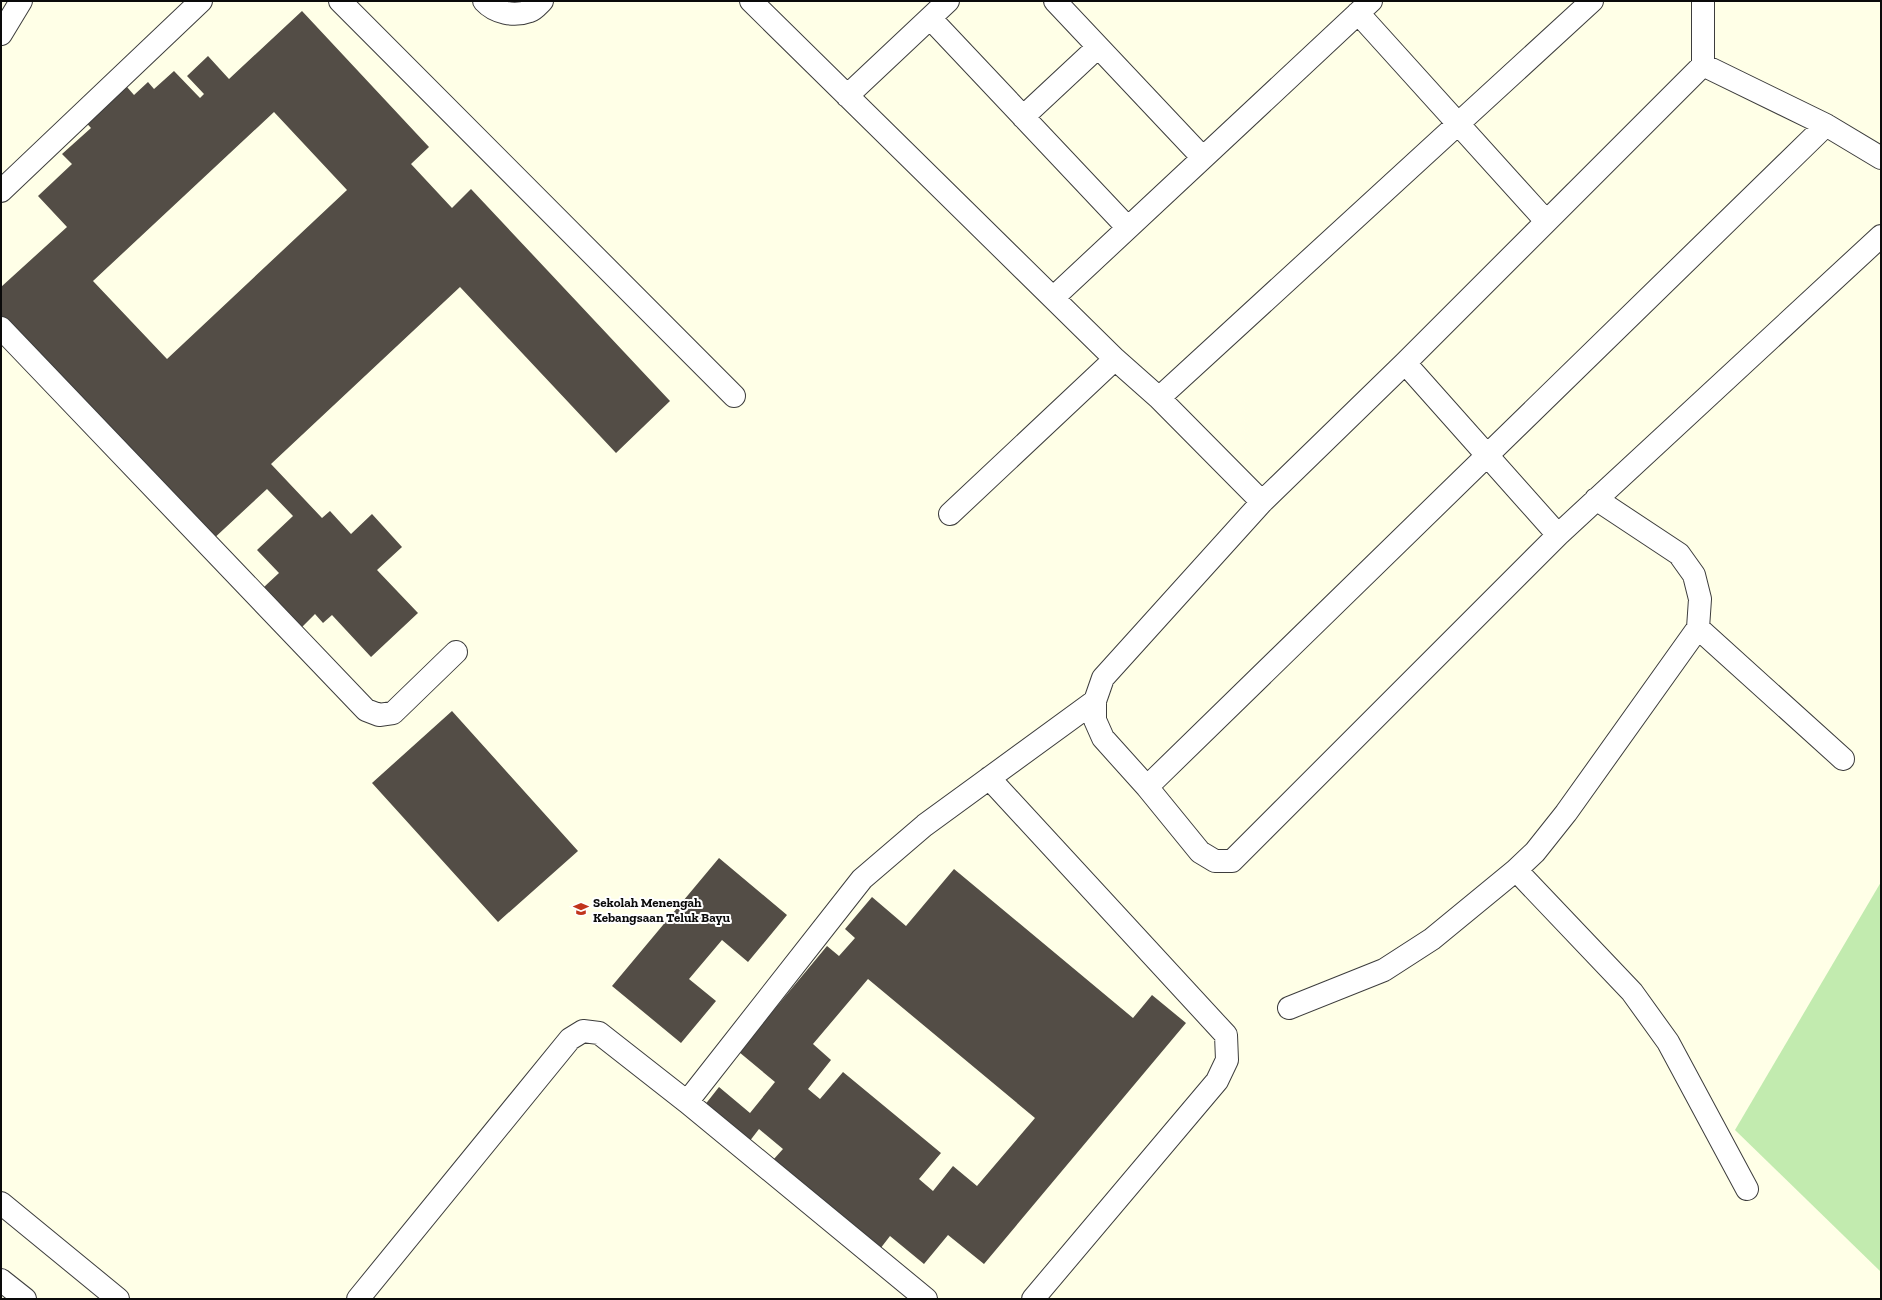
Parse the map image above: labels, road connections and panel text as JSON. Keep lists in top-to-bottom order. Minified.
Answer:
{"places":{"school or university":["Sekolah Menengah Kebangsaan Teluk Bayu"]}}
